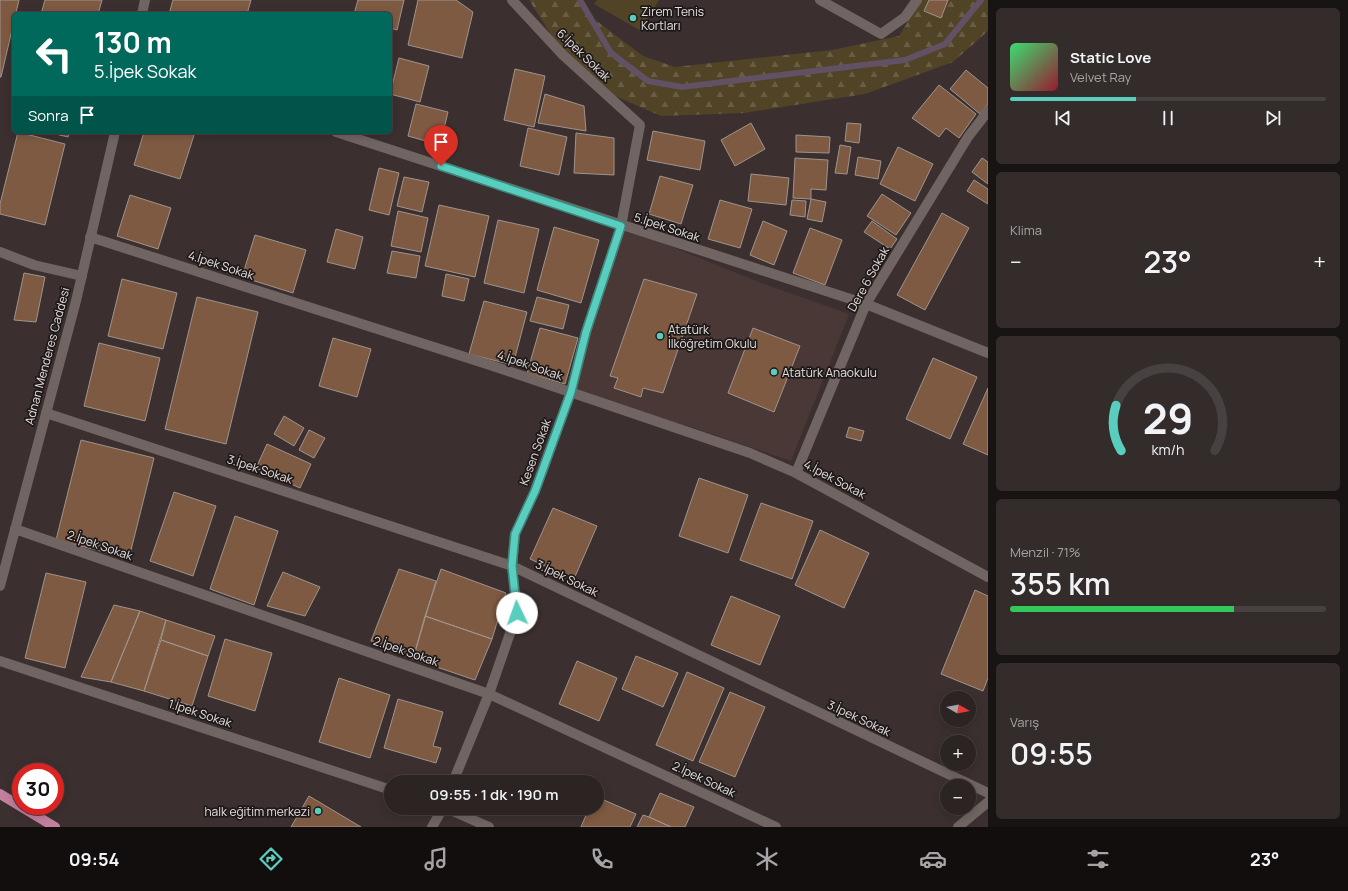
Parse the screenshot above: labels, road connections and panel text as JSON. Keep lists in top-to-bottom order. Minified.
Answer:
{"streets":{"street":["6.İpek Sokak","5.İpek Sokak","4.İpek Sokak","Dere 6 Sokak","Adnan Menderes Caddesi","Kesen Sokak","3.İpek Sokak","2.İpek Sokak","1.İpek Sokak"]},"crossings":[["6.İpek Sokak","Kesen Sokak"],["5.İpek Sokak","Dere 6 Sokak"],["5.İpek Sokak","Kesen Sokak"],["4.İpek Sokak","Dere 6 Sokak"],["4.İpek Sokak","Adnan Menderes Caddesi"],["4.İpek Sokak","Kesen Sokak"],["Adnan Menderes Caddesi","3.İpek Sokak"],["Adnan Menderes Caddesi","2.İpek Sokak"],["Kesen Sokak","3.İpek Sokak"],["Kesen Sokak","2.İpek Sokak"]],"places":["Zirem Tenis Kortları","Atatürk İlköğretim Okulu","Atatürk Anaokulu","halk eğitim merkezi"],"north":"right","page":{"turn":["130 m","5.İpek Sokak"],"song":["Static Love","Velvet Ray"],"then":"Sonra","tile":["Klima",["Menzil · 71%","355 km"],["Varış","09:55"]],"heat":["−","23°","+"],"map_buttons":["+","−"],"limit":"30","trip":"09:55 · 1 dk · 190 m","tabs":["09:54","23°"],"gauge":["29","km/h"]}}
